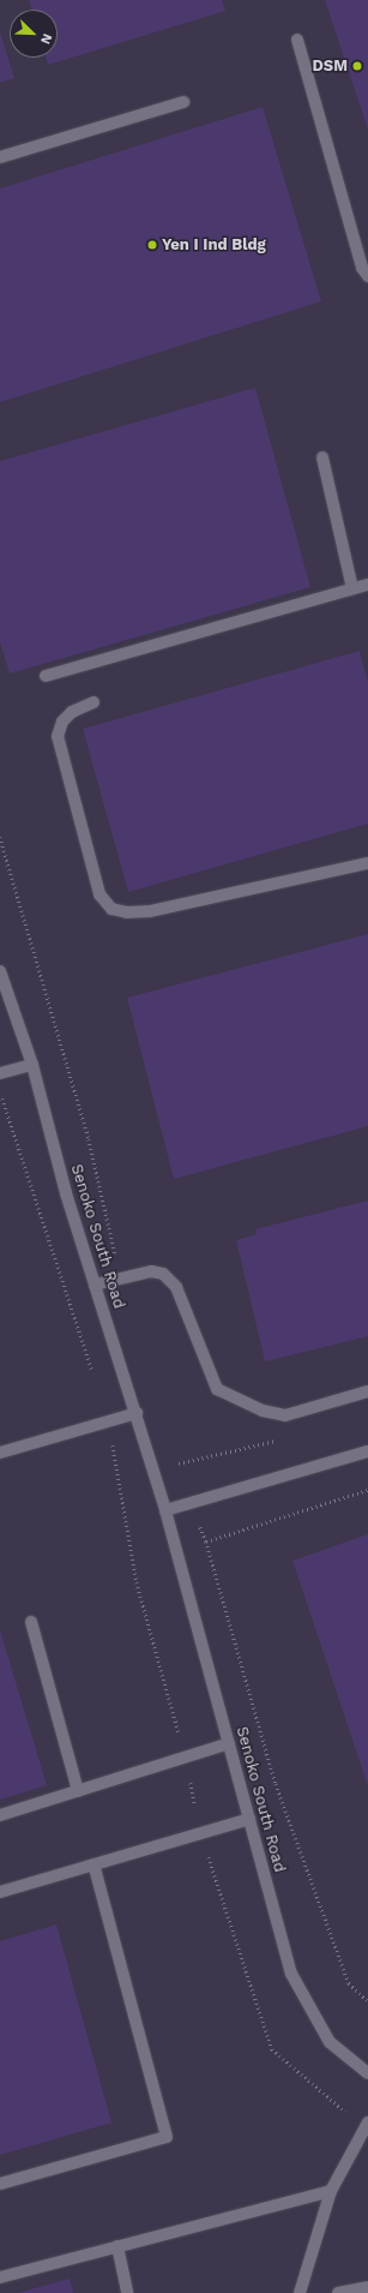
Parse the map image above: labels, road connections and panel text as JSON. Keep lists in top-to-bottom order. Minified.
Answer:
{"streets":{"street":["Senoko South Road"]},"places":["DSM","Yen I Ind Bldg"],"north":"bottom right"}
